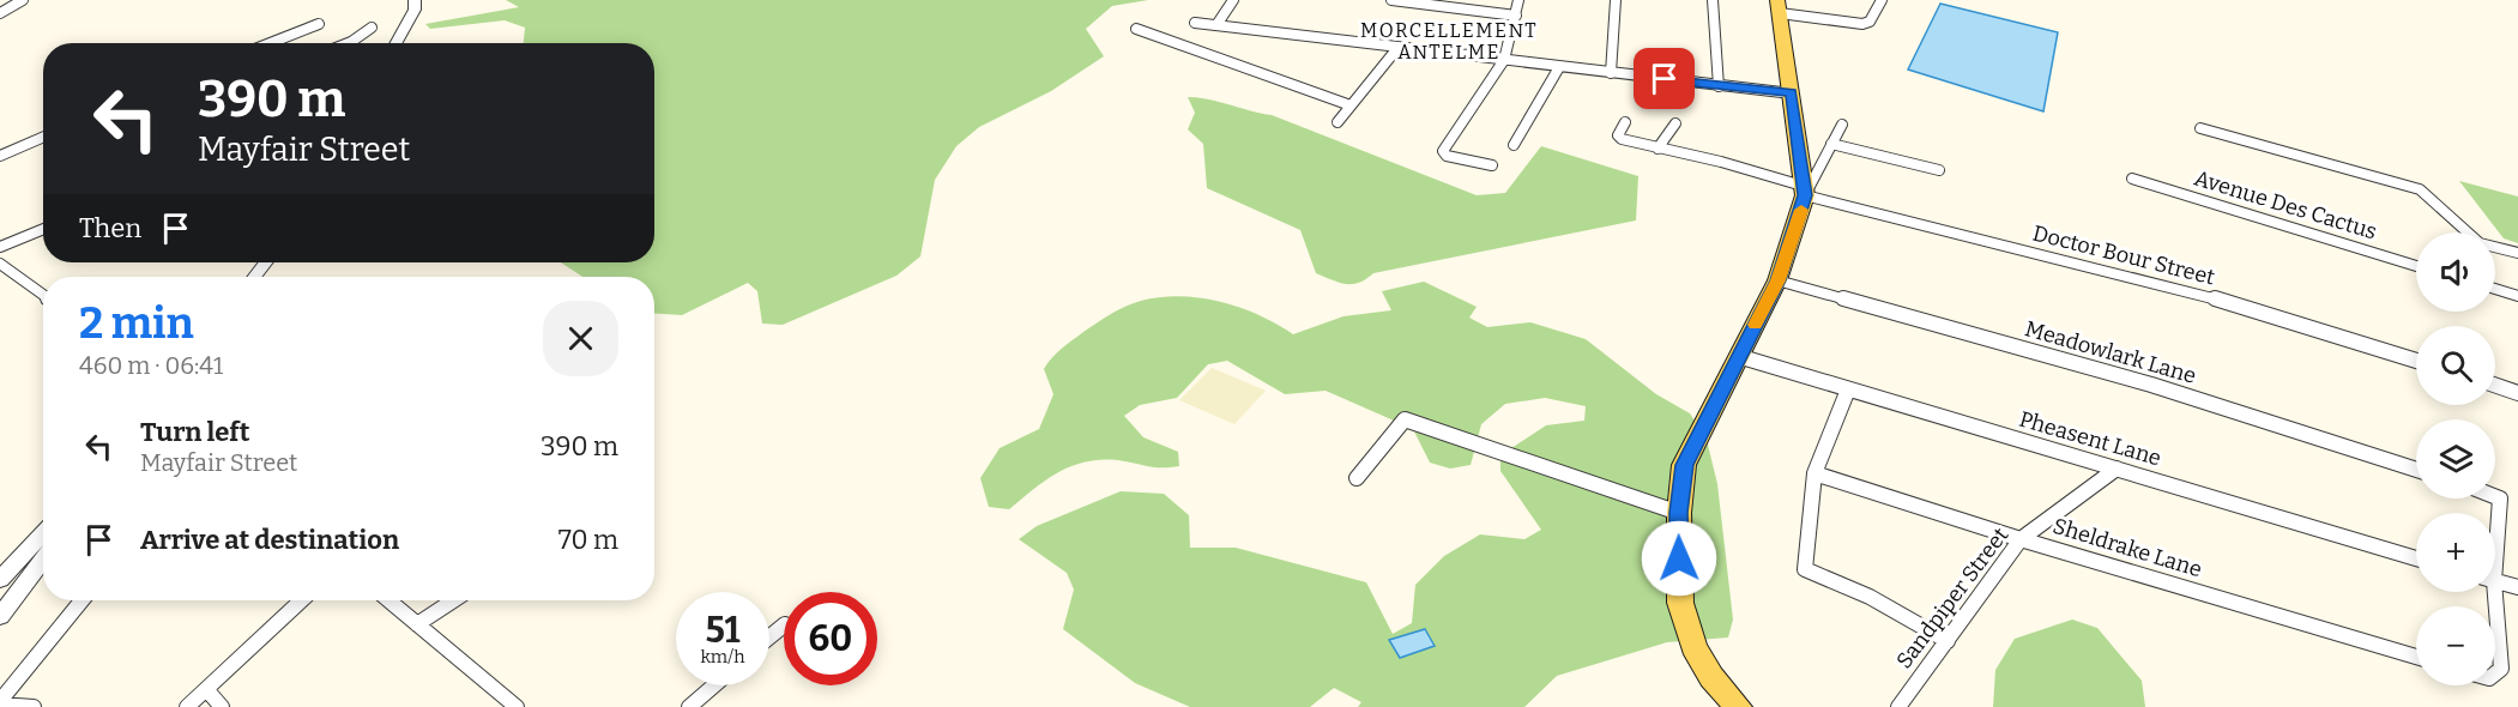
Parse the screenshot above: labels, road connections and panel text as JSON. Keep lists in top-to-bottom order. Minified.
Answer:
{"streets":{"street":["Avenue Des Cactus","Doctor Bour Street","Meadowlark Lane","Pheasent Lane","Sheldrake Lane","Sandpiper Street"]},"crossings":[["Pheasent Lane","Sandpiper Street"],["Sheldrake Lane","Sandpiper Street"]],"districts":["MORCELLEMENT ANTELME"],"page":{"turn":["390 m","Mayfair Street"],"then":"Then","map_buttons":["+","−"],"heading":["2 min","460 m · 06:41"],"list":[{"name":"Turn left","note":"Mayfair Street","value":"390 m"},{"name":"Arrive at destination","value":"70 m"}],"speed":"51 km/h","limit":"60"}}
